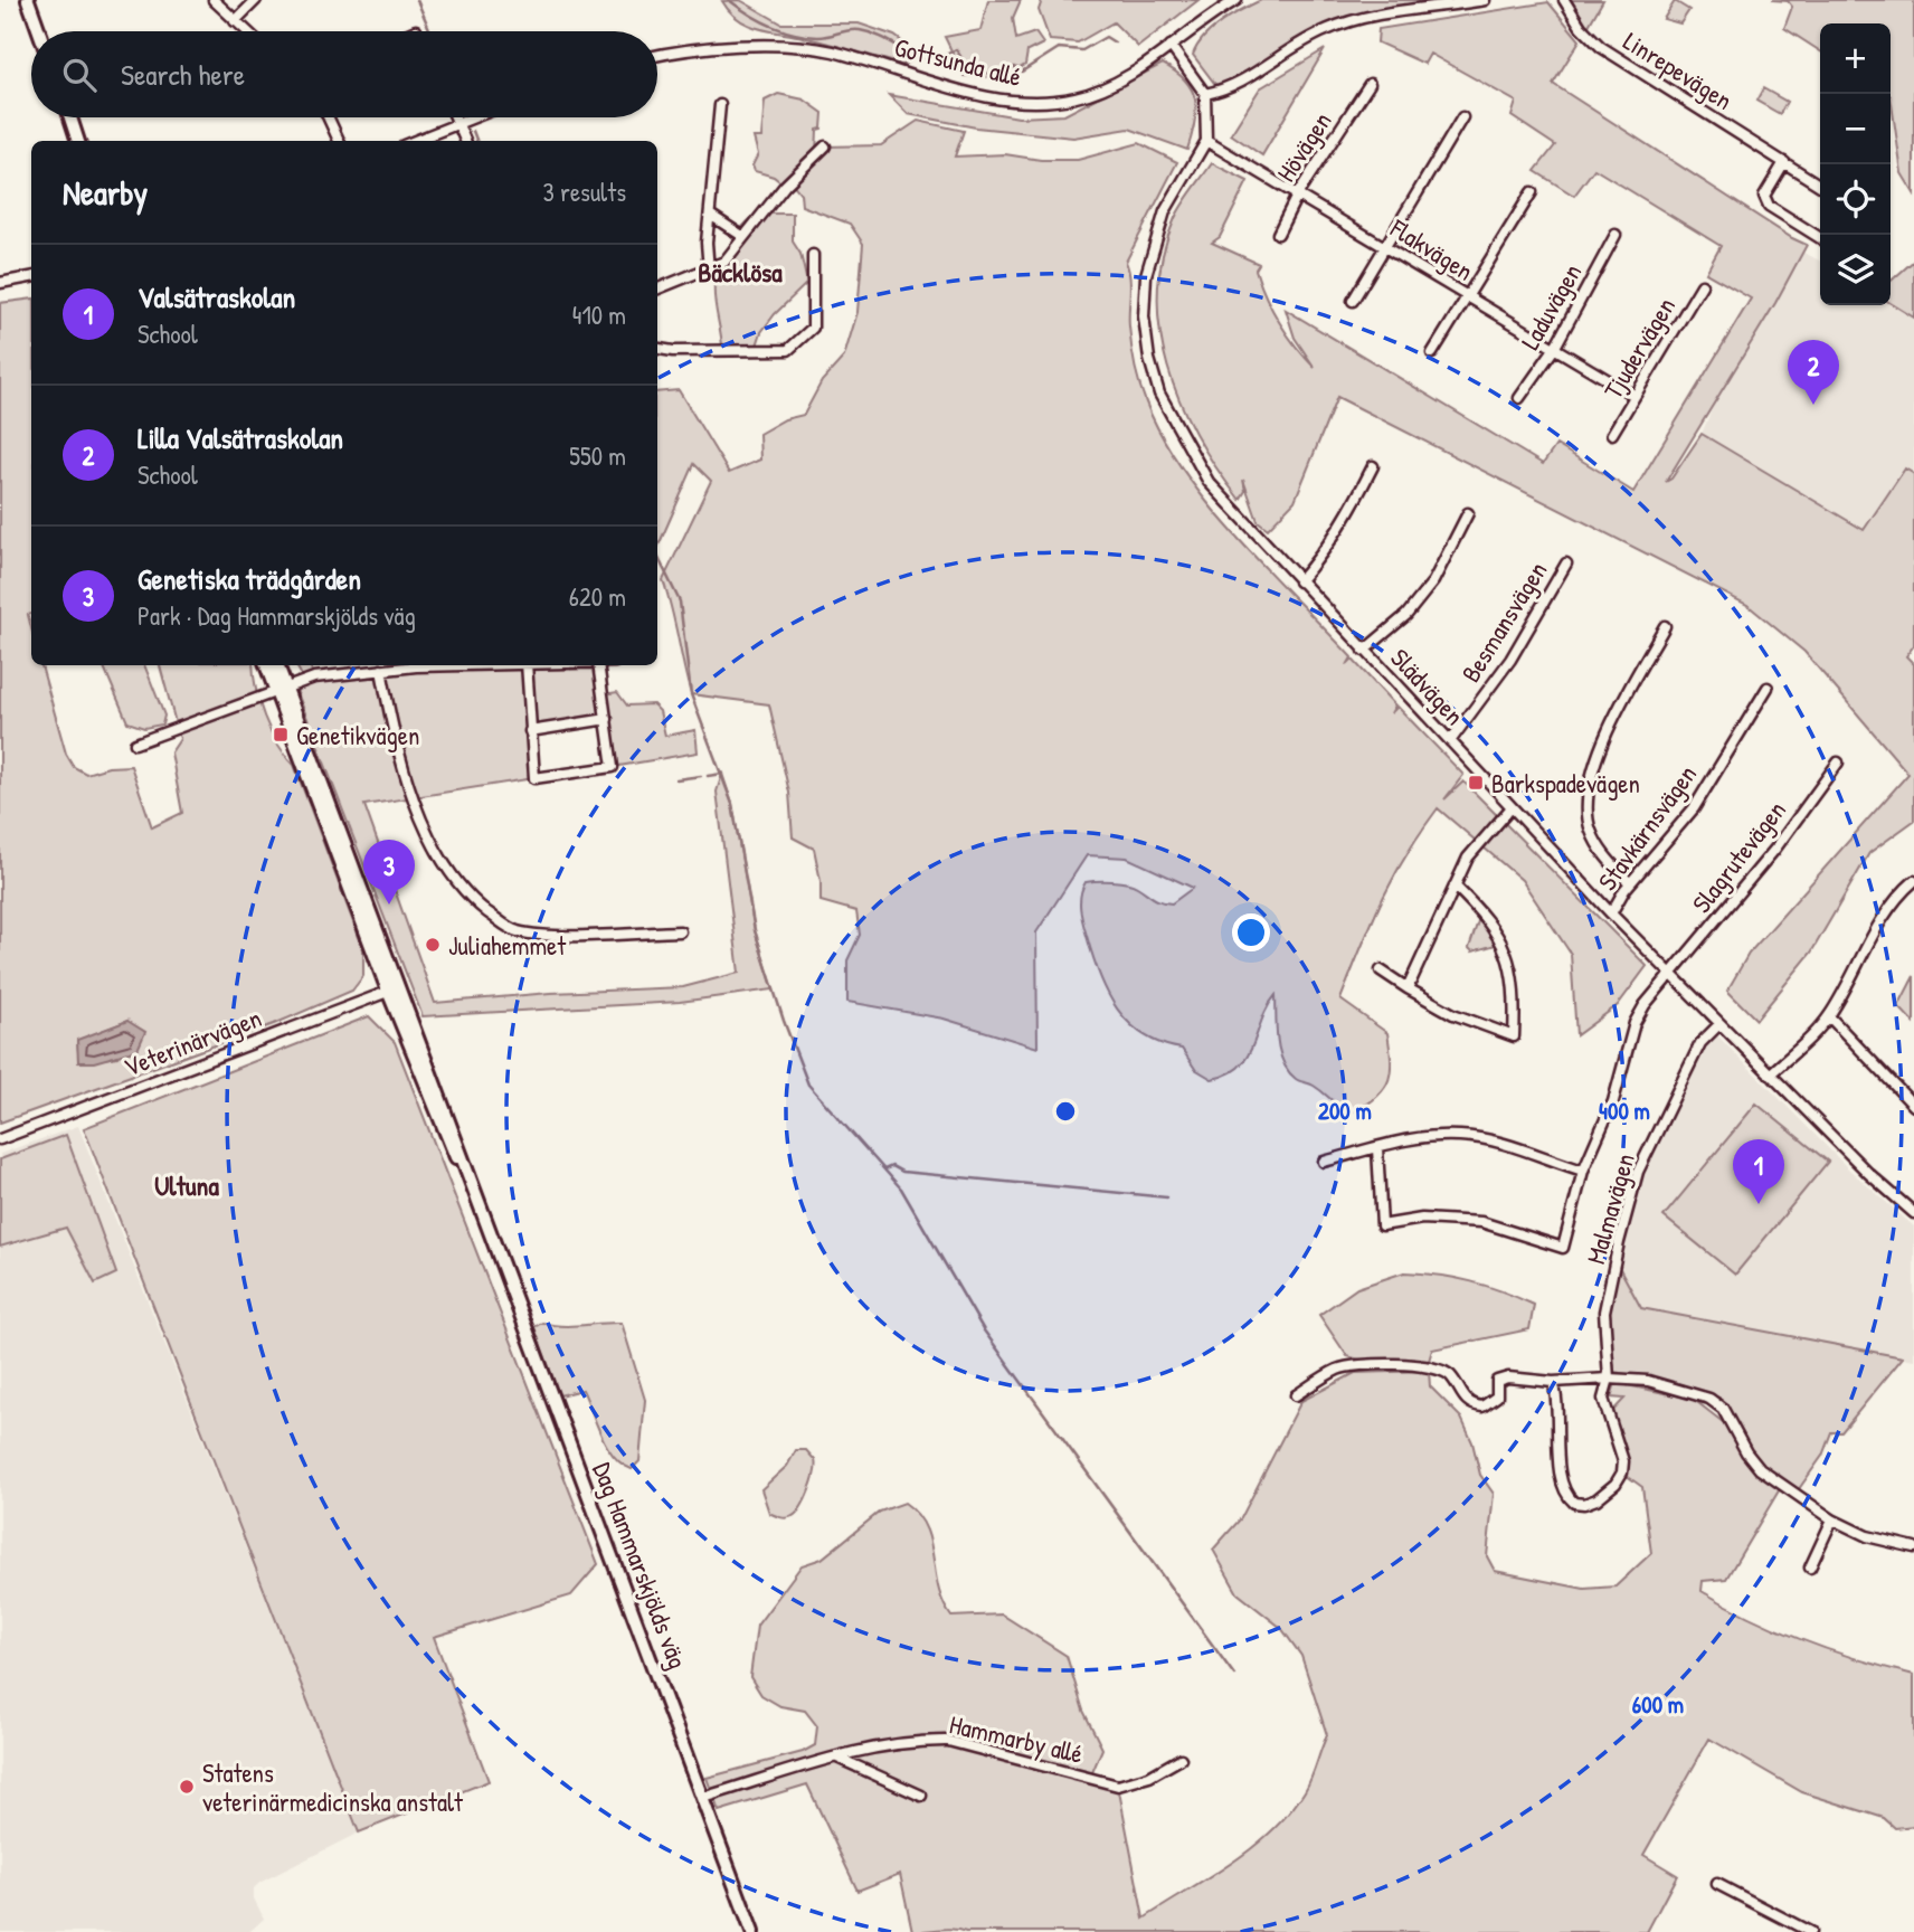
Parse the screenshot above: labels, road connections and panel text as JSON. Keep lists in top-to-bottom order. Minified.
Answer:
{"streets":{"main road":["Dag Hammarskjölds väg"],"street":["Gottsunda allé","Linrepevägen","Hövägen","Flakvägen","Laduvägen","Tjudervägen","Besmansvägen","Slädvägen","Stavkärnsvägen","Slagrutevägen","Veterinärvägen","Malmavägen","Hammarby allé"]},"crossings":[["Hövägen","Flakvägen"],["Flakvägen","Laduvägen"],["Flakvägen","Tjudervägen"],["Flakvägen","Slädvägen"],["Besmansvägen","Slädvägen"],["Slädvägen","Stavkärnsvägen"],["Slädvägen","Slagrutevägen"],["Slädvägen","Malmavägen"],["Veterinärvägen","Dag Hammarskjölds väg"],["Dag Hammarskjölds väg","Hammarby allé"]],"districts":["Bäcklösa","Ultuna"],"places":{"transit":["Genetikvägen","Barkspadevägen"],"other":["Juliahemmet","Statens veterinärmedicinska anstalt"]},"page":{"map_buttons":["+","−"],"search":"Search here","heading":["Nearby","3 results"],"list":[{"mark":"1","name":"Valsätraskolan","note":"School","value":"410 m"},{"mark":"2","name":"Lilla Valsätraskolan","note":"School","value":"550 m"},{"mark":"3","name":"Genetiska trädgården","note":"Park · Dag Hammarskjölds väg","value":"620 m"}],"pins":["2","3","1"]},"rings":["200 m","400 m","600 m"]}
